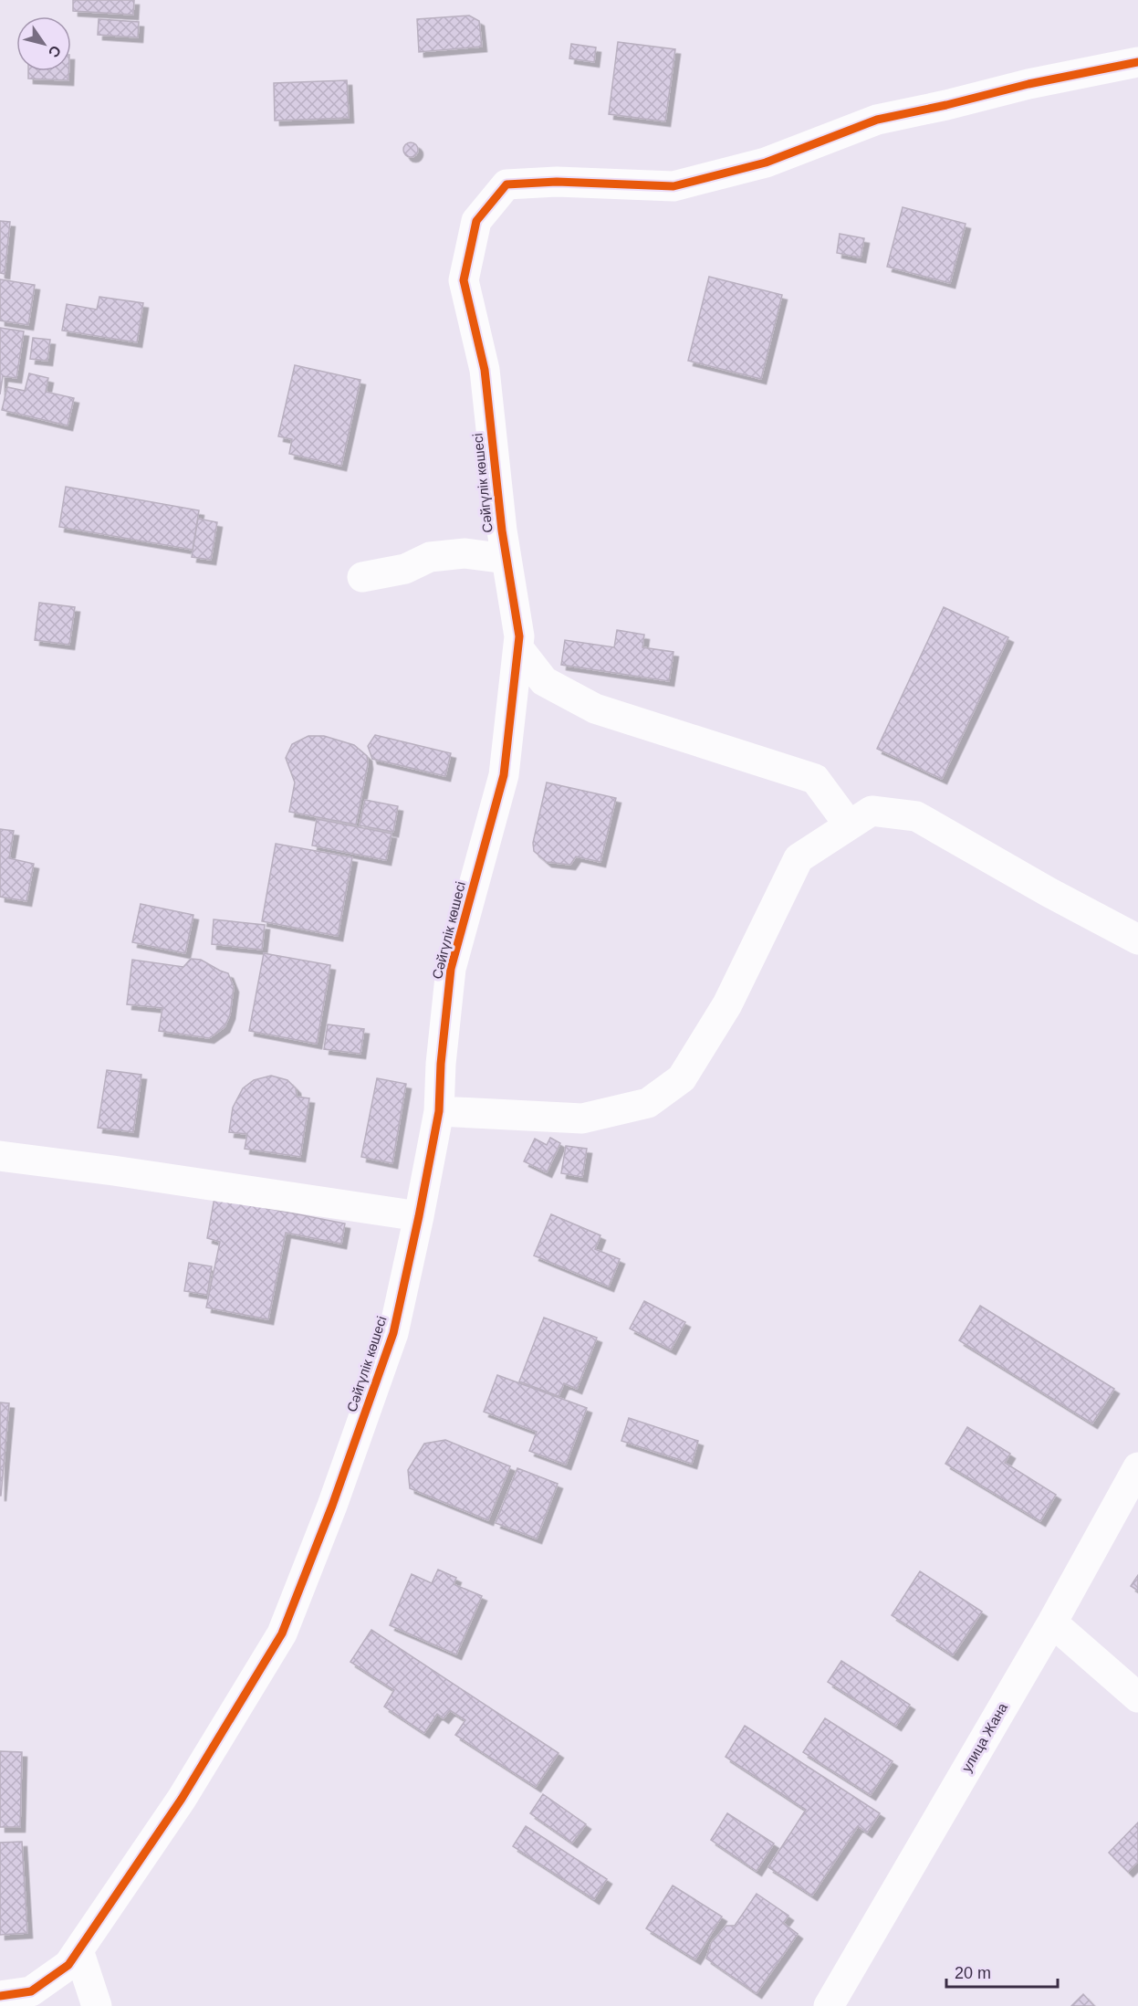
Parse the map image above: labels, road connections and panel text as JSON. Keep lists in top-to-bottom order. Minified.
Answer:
{"streets":{"street":["Сәйгүлік көшесі","улица Жана"]},"scale_bar":"20 m","north":"bottom right"}
